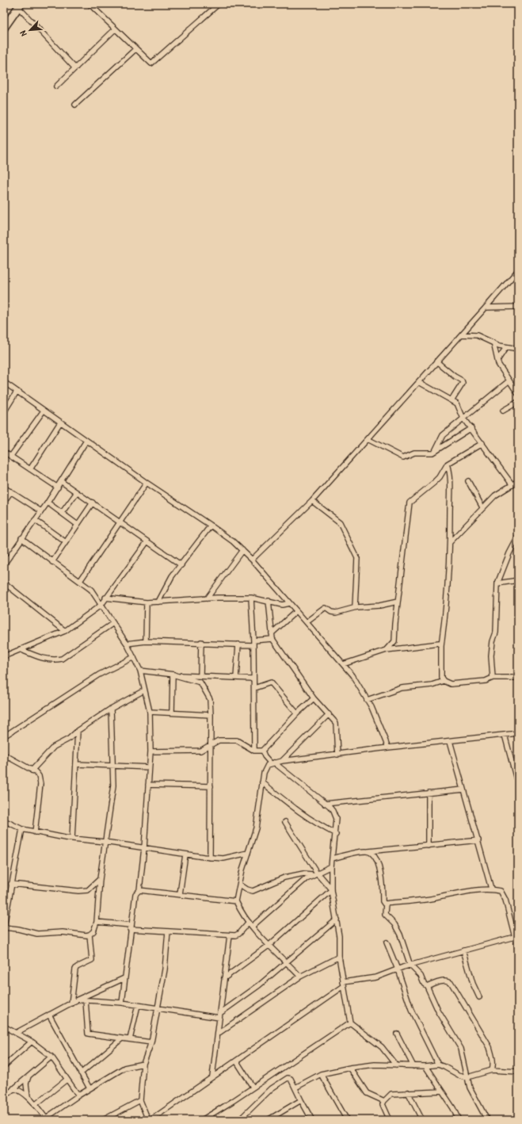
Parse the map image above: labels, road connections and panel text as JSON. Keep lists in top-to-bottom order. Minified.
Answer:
{"north":"bottom left"}
